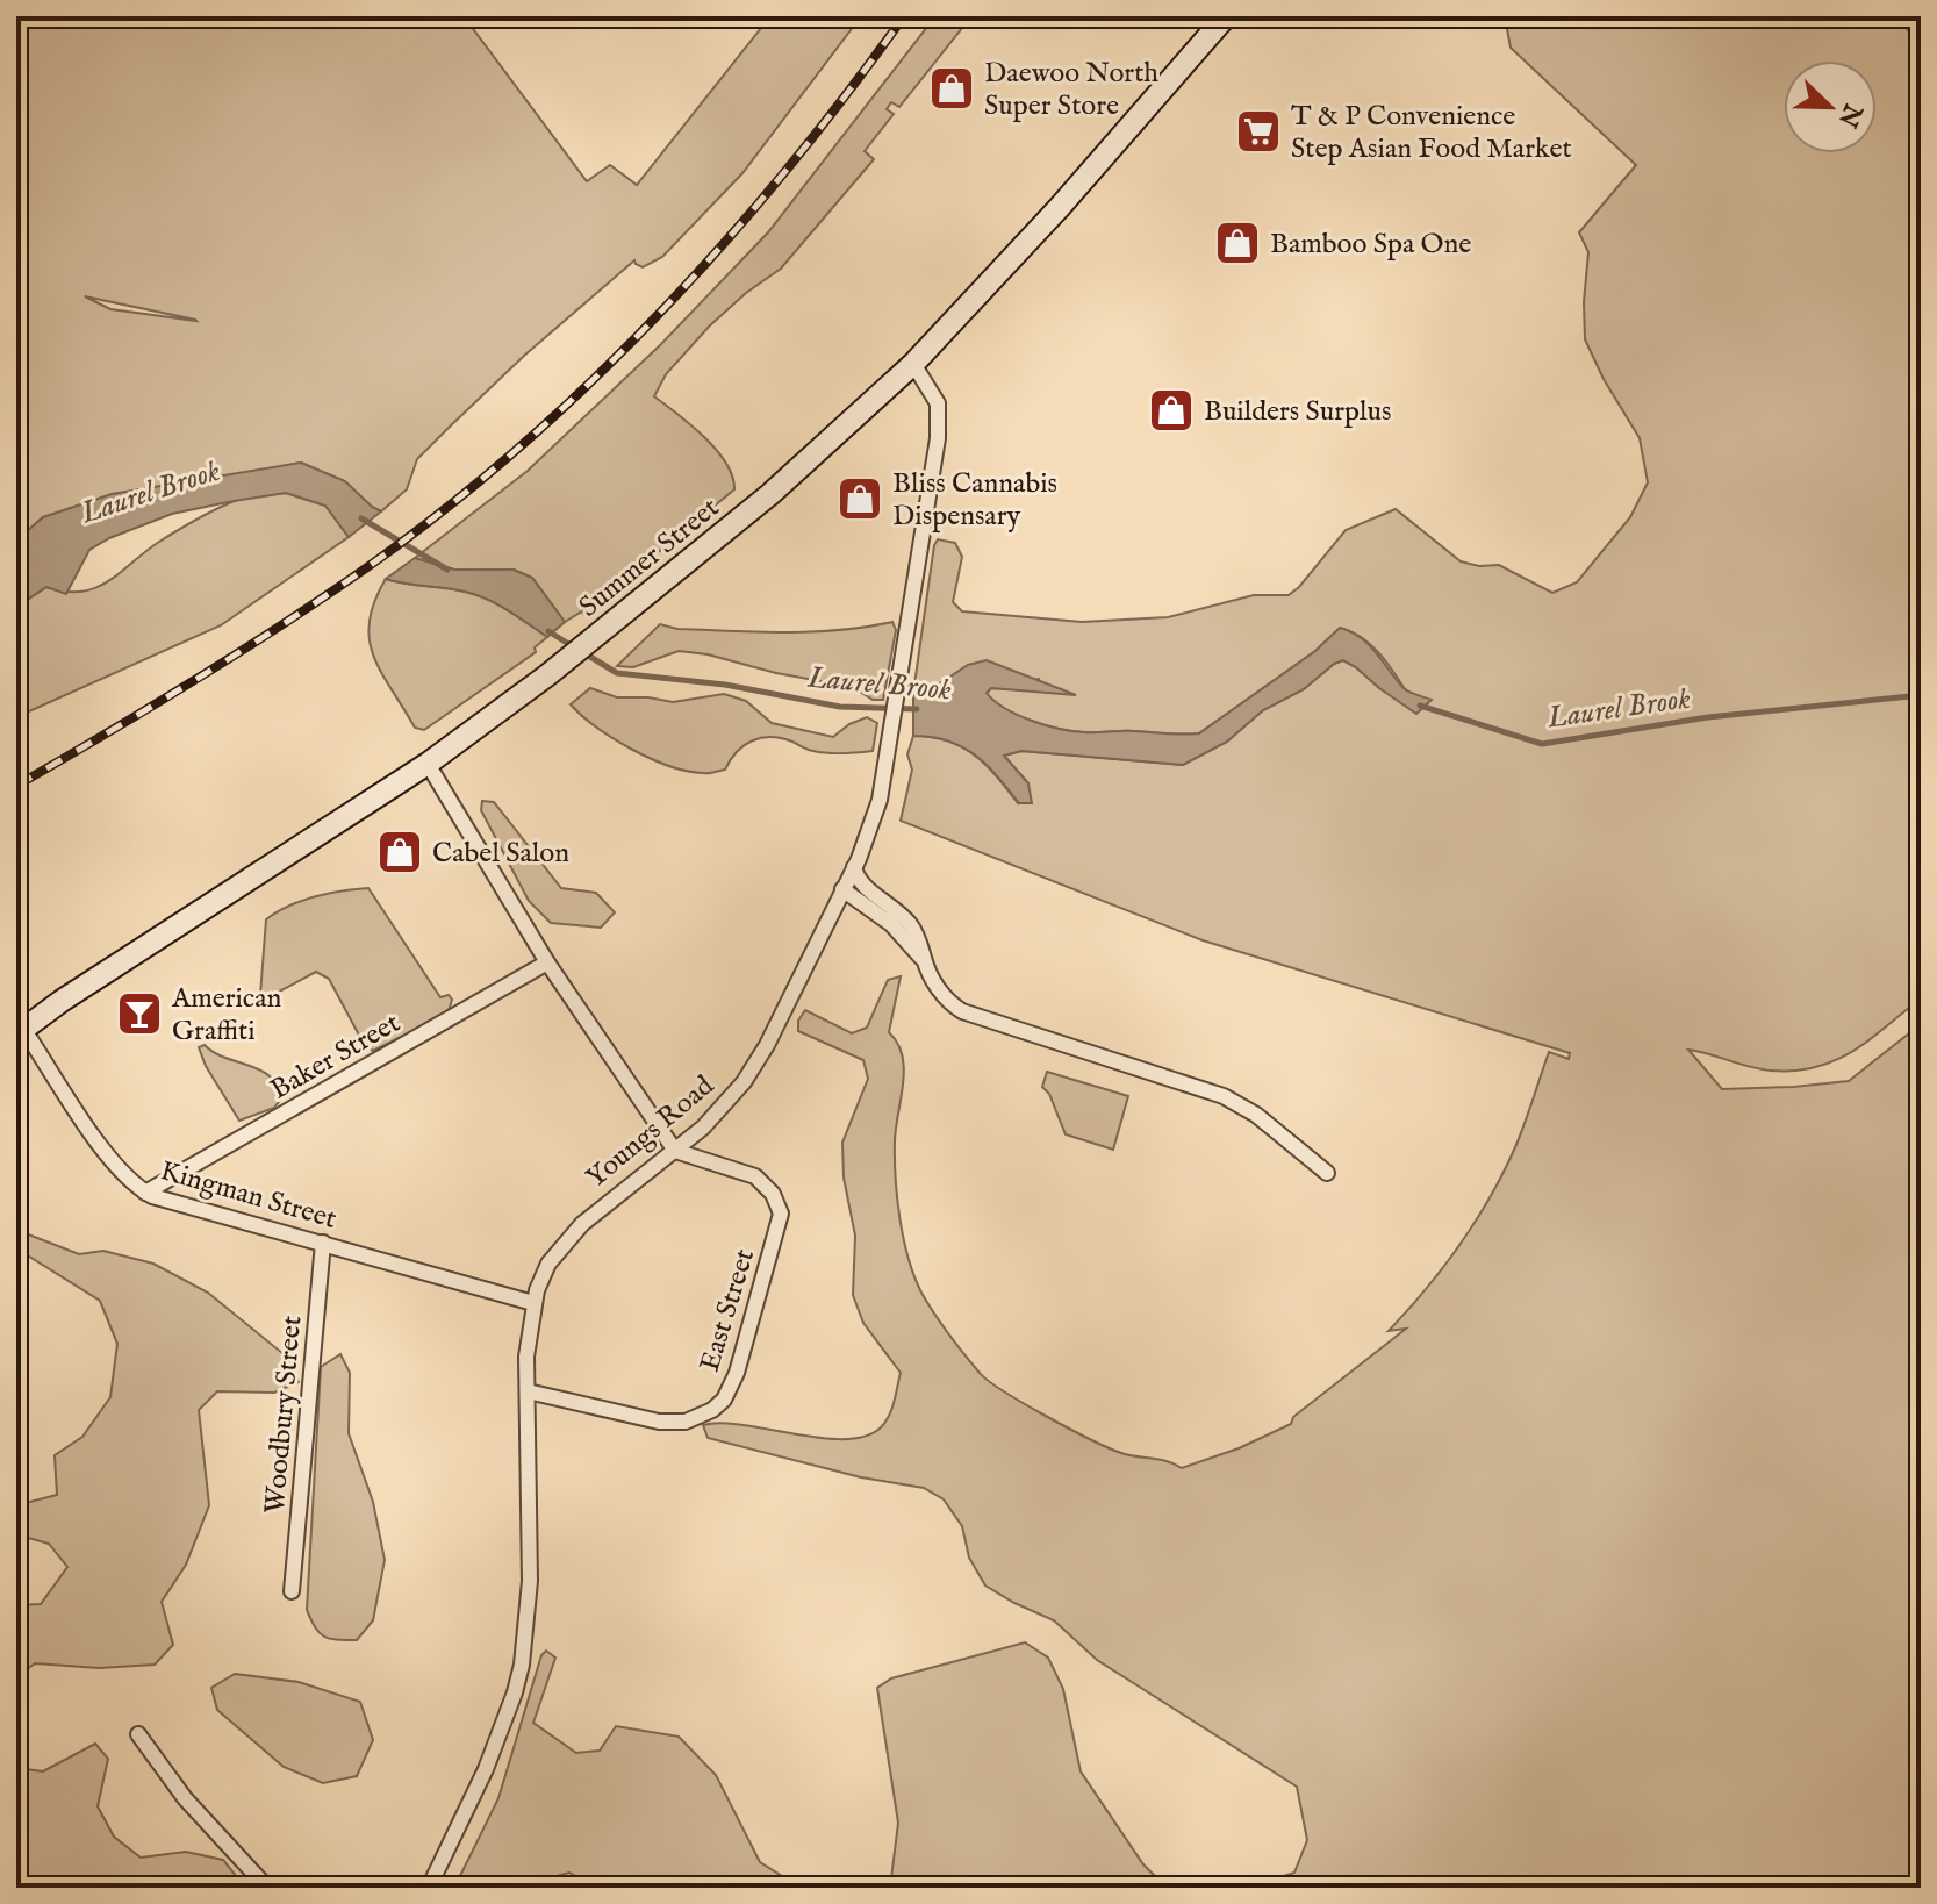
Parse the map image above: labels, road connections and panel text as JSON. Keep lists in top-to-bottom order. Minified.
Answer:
{"streets":{"main road":["Summer Street"],"street":["Baker Street","Youngs Road","Kingman Street","East Street","Woodbury Street"]},"crossings":[["Summer Street","Youngs Road"],["Summer Street","Kingman Street"],["Baker Street","Kingman Street"],["Youngs Road","Kingman Street"],["Youngs Road","East Street"],["Kingman Street","East Street"],["Kingman Street","Woodbury Street"]],"water":["Laurel Brook"],"places":{"shop":["Daewoo North Super Store","Bamboo Spa One","Builders Surplus","Bliss Cannabis Dispensary","Cabel Salon"],"supermarket":["T & P Convenience Step Asian Food Market"],"bar":["American Graffiti"]},"north":"bottom right"}
